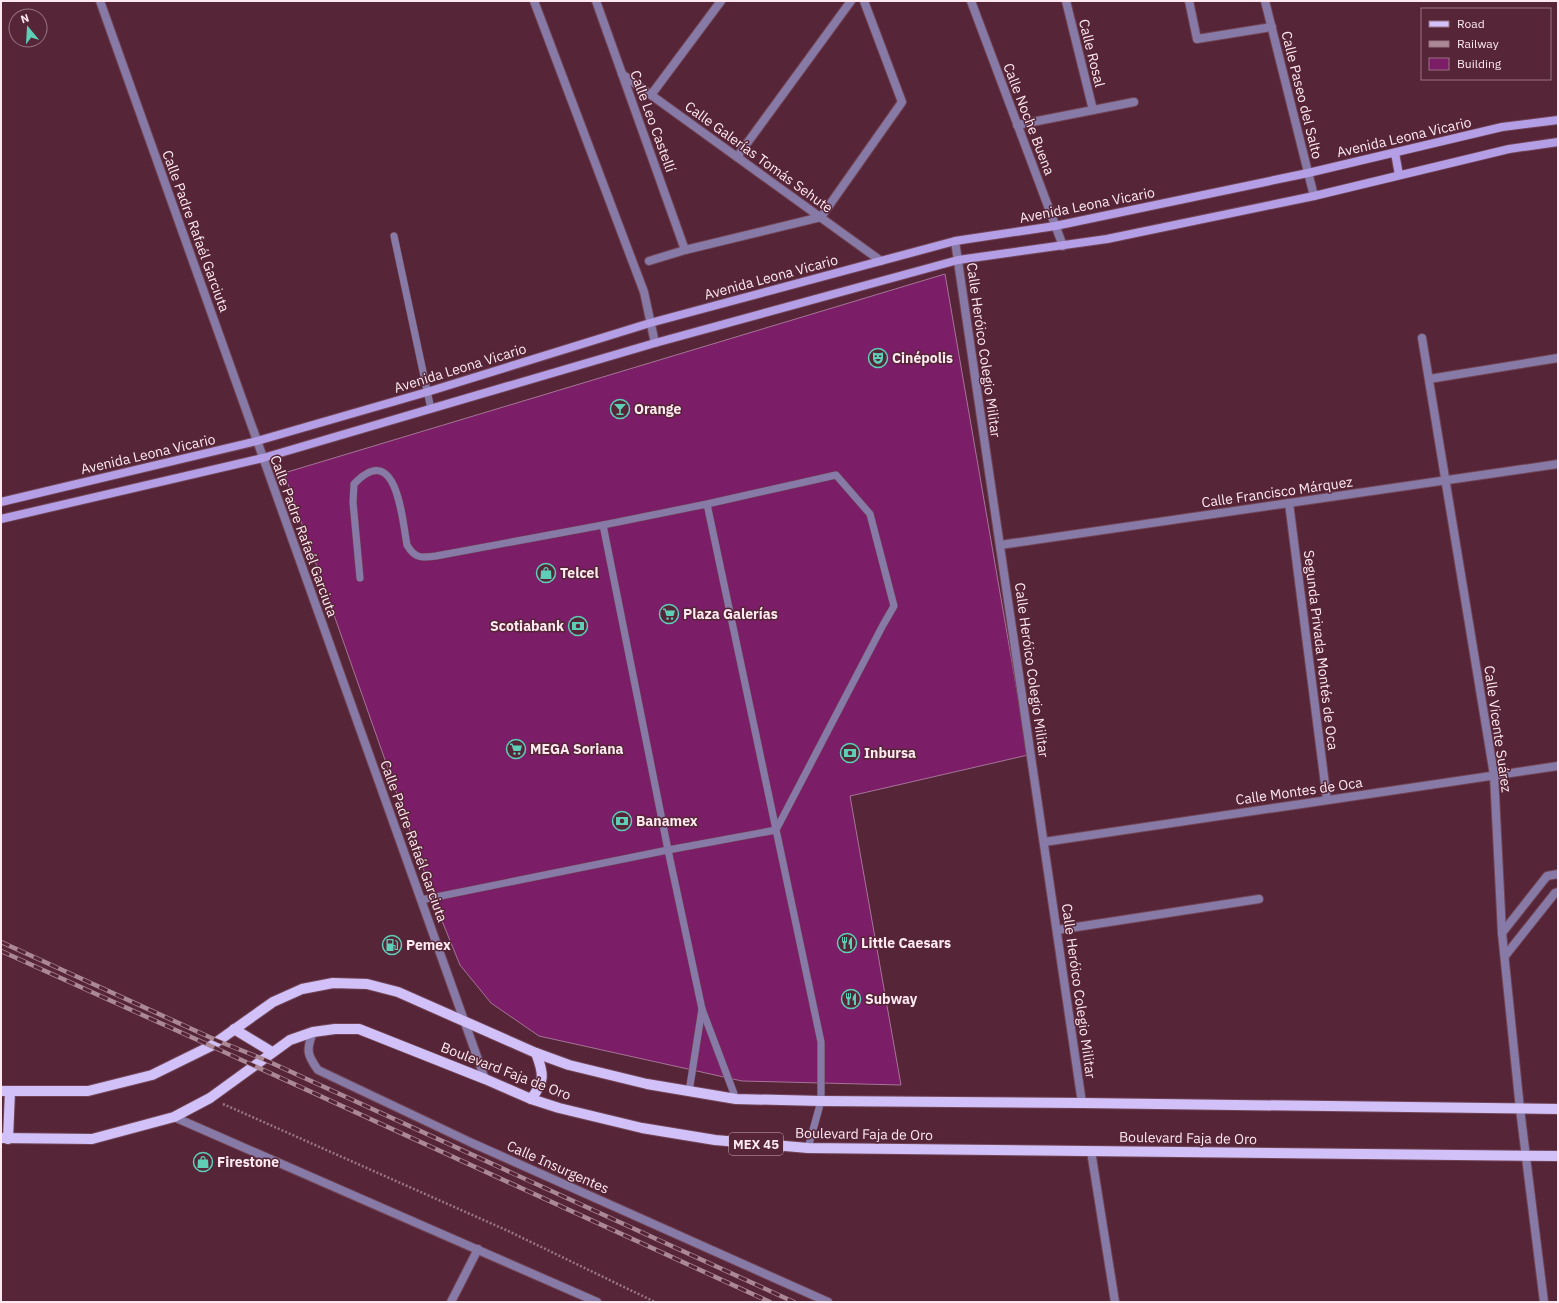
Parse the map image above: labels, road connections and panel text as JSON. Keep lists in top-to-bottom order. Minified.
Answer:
{"streets":{"main road":["Boulevard Faja de Oro","MEX 45"],"street":["Calle Rosal","Calle Paseo del Salto","Calle Noche Buena","Calle Leo Castellí","Avenida Leona Vicario","Calle Galerías Tomás Sehute","Calle Padre Rafaél Garciuta","Calle Heróico Colegio Militar","Calle Francisco Márquez","Segunda Privada Montés de Oca","Calle Vicente Suárez","Calle Montes de Oca","Calle Insurgentes"]},"crossings":[["Calle Paseo del Salto","Avenida Leona Vicario"],["Calle Noche Buena","Avenida Leona Vicario"],["Calle Leo Castellí","Calle Galerías Tomás Sehute"],["Avenida Leona Vicario","Calle Galerías Tomás Sehute"],["Avenida Leona Vicario","Calle Padre Rafaél Garciuta"],["Avenida Leona Vicario","Calle Heróico Colegio Militar"],["Calle Padre Rafaél Garciuta","Boulevard Faja de Oro"],["Calle Heróico Colegio Militar","Calle Francisco Márquez"],["Calle Heróico Colegio Militar","Calle Montes de Oca"],["Calle Heróico Colegio Militar","Boulevard Faja de Oro"],["Calle Francisco Márquez","Segunda Privada Montés de Oca"],["Calle Francisco Márquez","Calle Vicente Suárez"],["Segunda Privada Montés de Oca","Calle Montes de Oca"],["Calle Vicente Suárez","Calle Montes de Oca"],["Calle Vicente Suárez","Boulevard Faja de Oro"],["Boulevard Faja de Oro","Calle Insurgentes"]],"places":{"theatre":["Cinépolis"],"bar":["Orange"],"shop":["Telcel","Firestone"],"supermarket":["Plaza Galerías","MEGA Soriana"],"bank":["Scotiabank","Inbursa","Banamex"],"restaurant":["Little Caesars","Subway"],"fuel station":["Pemex"]},"legend":["Road","Railway","Building"],"north":"top"}
